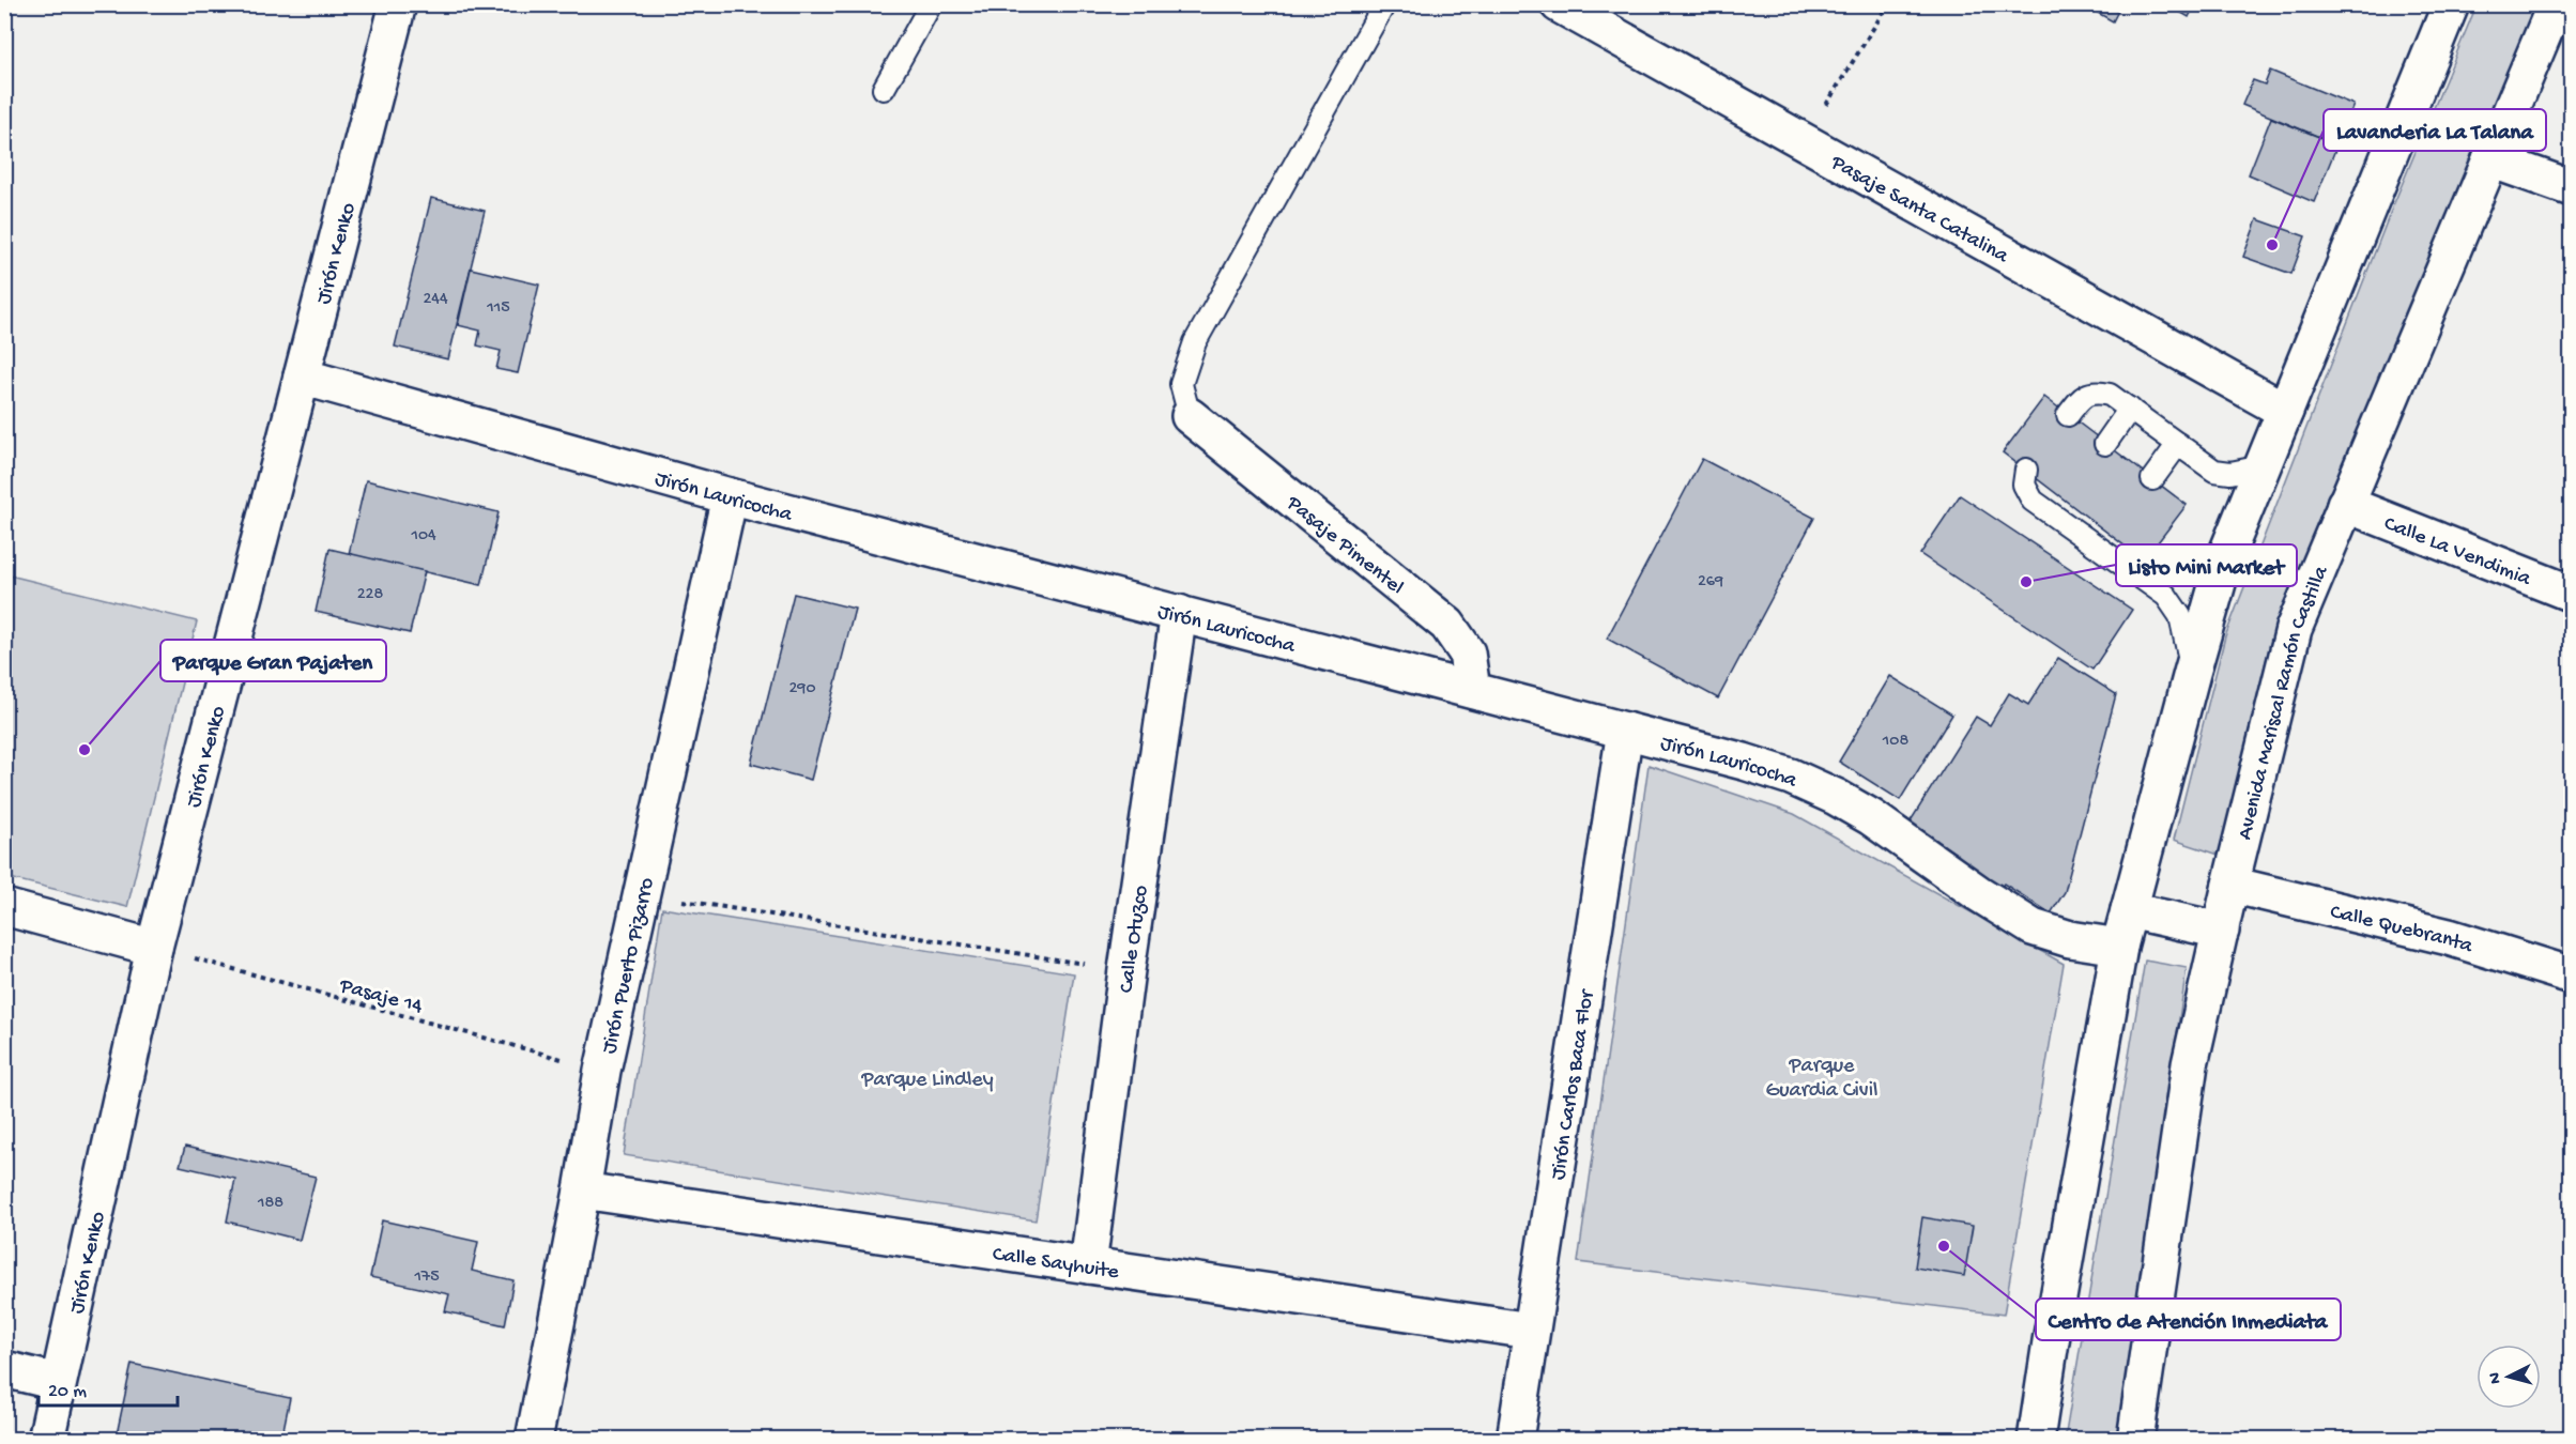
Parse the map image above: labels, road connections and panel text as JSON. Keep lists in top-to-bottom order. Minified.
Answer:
{"streets":{"street":["Pasaje Santa Catalina","Jirón Kenko","Jirón Lauricocha","Pasaje Pimentel","Calle La Vendimia","Avenida Mariscal Ramón Castilla","Calle Quebranta","Calle Otuzco","Jirón Puerto Pizarro","Jirón Carlos Baca Flor","Calle Sayhuite"],"path":["Pasaje 14"]},"crossings":[["Jirón Kenko","Jirón Lauricocha"],["Jirón Kenko","Pasaje 14"],["Jirón Lauricocha","Pasaje Pimentel"],["Jirón Lauricocha","Calle Otuzco"],["Jirón Lauricocha","Jirón Puerto Pizarro"],["Jirón Lauricocha","Jirón Carlos Baca Flor"],["Calle La Vendimia","Avenida Mariscal Ramón Castilla"],["Avenida Mariscal Ramón Castilla","Calle Quebranta"],["Calle Otuzco","Calle Sayhuite"],["Jirón Puerto Pizarro","Pasaje 14"],["Jirón Puerto Pizarro","Calle Sayhuite"],["Jirón Carlos Baca Flor","Calle Sayhuite"]],"parks":["Parque Guardia Civil","Parque Lindley"],"places":["Lavanderia La Talana","Listo Mini Market","Parque Gran Pajaten","Centro de Atención Inmediata"],"house_numbers":["244","115","104","269","228","290","108","188","175"],"scale_bar":"20 m","north":"left"}
